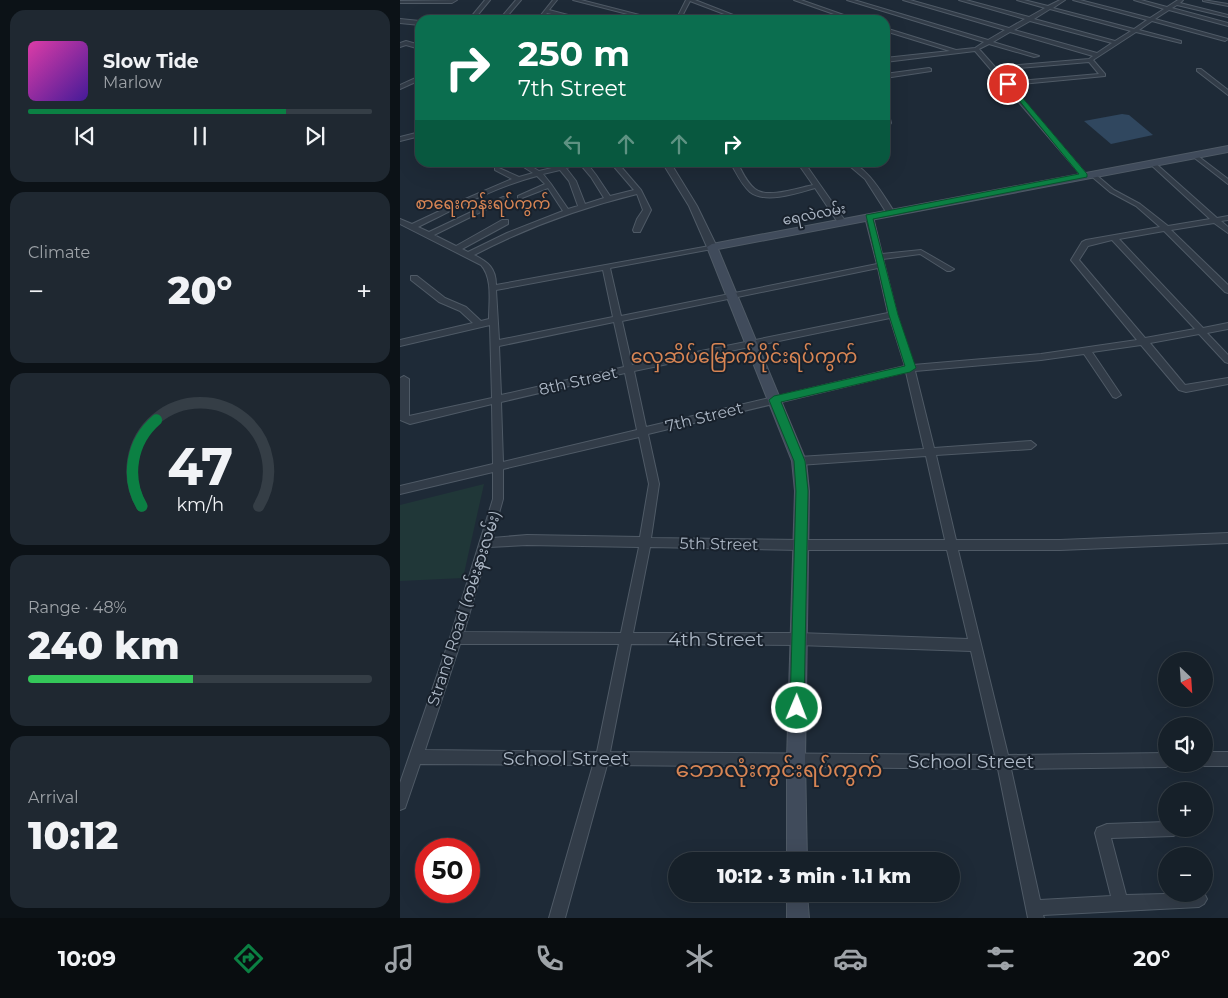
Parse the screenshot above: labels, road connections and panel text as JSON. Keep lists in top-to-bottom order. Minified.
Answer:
{"streets":{"main road":["ရေလဲလမ်း"],"street":["8th Street","7th Street","5th Street","Strand Road (ကမ်းနားလမ်း)","4th Street","School Street"]},"crossings":[["ရေလဲလမ်း","Strand Road (ကမ်းနားလမ်း)"],["8th Street","Strand Road (ကမ်းနားလမ်း)"],["7th Street","Strand Road (ကမ်းနားလမ်း)"],["5th Street","Strand Road (ကမ်းနားလမ်း)"],["Strand Road (ကမ်းနားလမ်း)","4th Street"],["Strand Road (ကမ်းနားလမ်း)","School Street"]],"districts":["စာရေးကုန်းရပ်ကွက်","လှေဆိပ်မြောက်ပိုင်းရပ်ကွက်","ဘောလုံးကွင်းရပ်ကွက်"],"north":"bottom right","page":{"turn":["250 m","7th Street"],"song":["Slow Tide","Marlow"],"tile":["Climate",["Range · 48%","240 km"],["Arrival","10:12"]],"heat":["−","20°","+"],"map_buttons":["+","−"],"limit":"50","trip":"10:12 · 3 min · 1.1 km","tabs":["10:09","20°"],"gauge":["47","km/h"]}}
